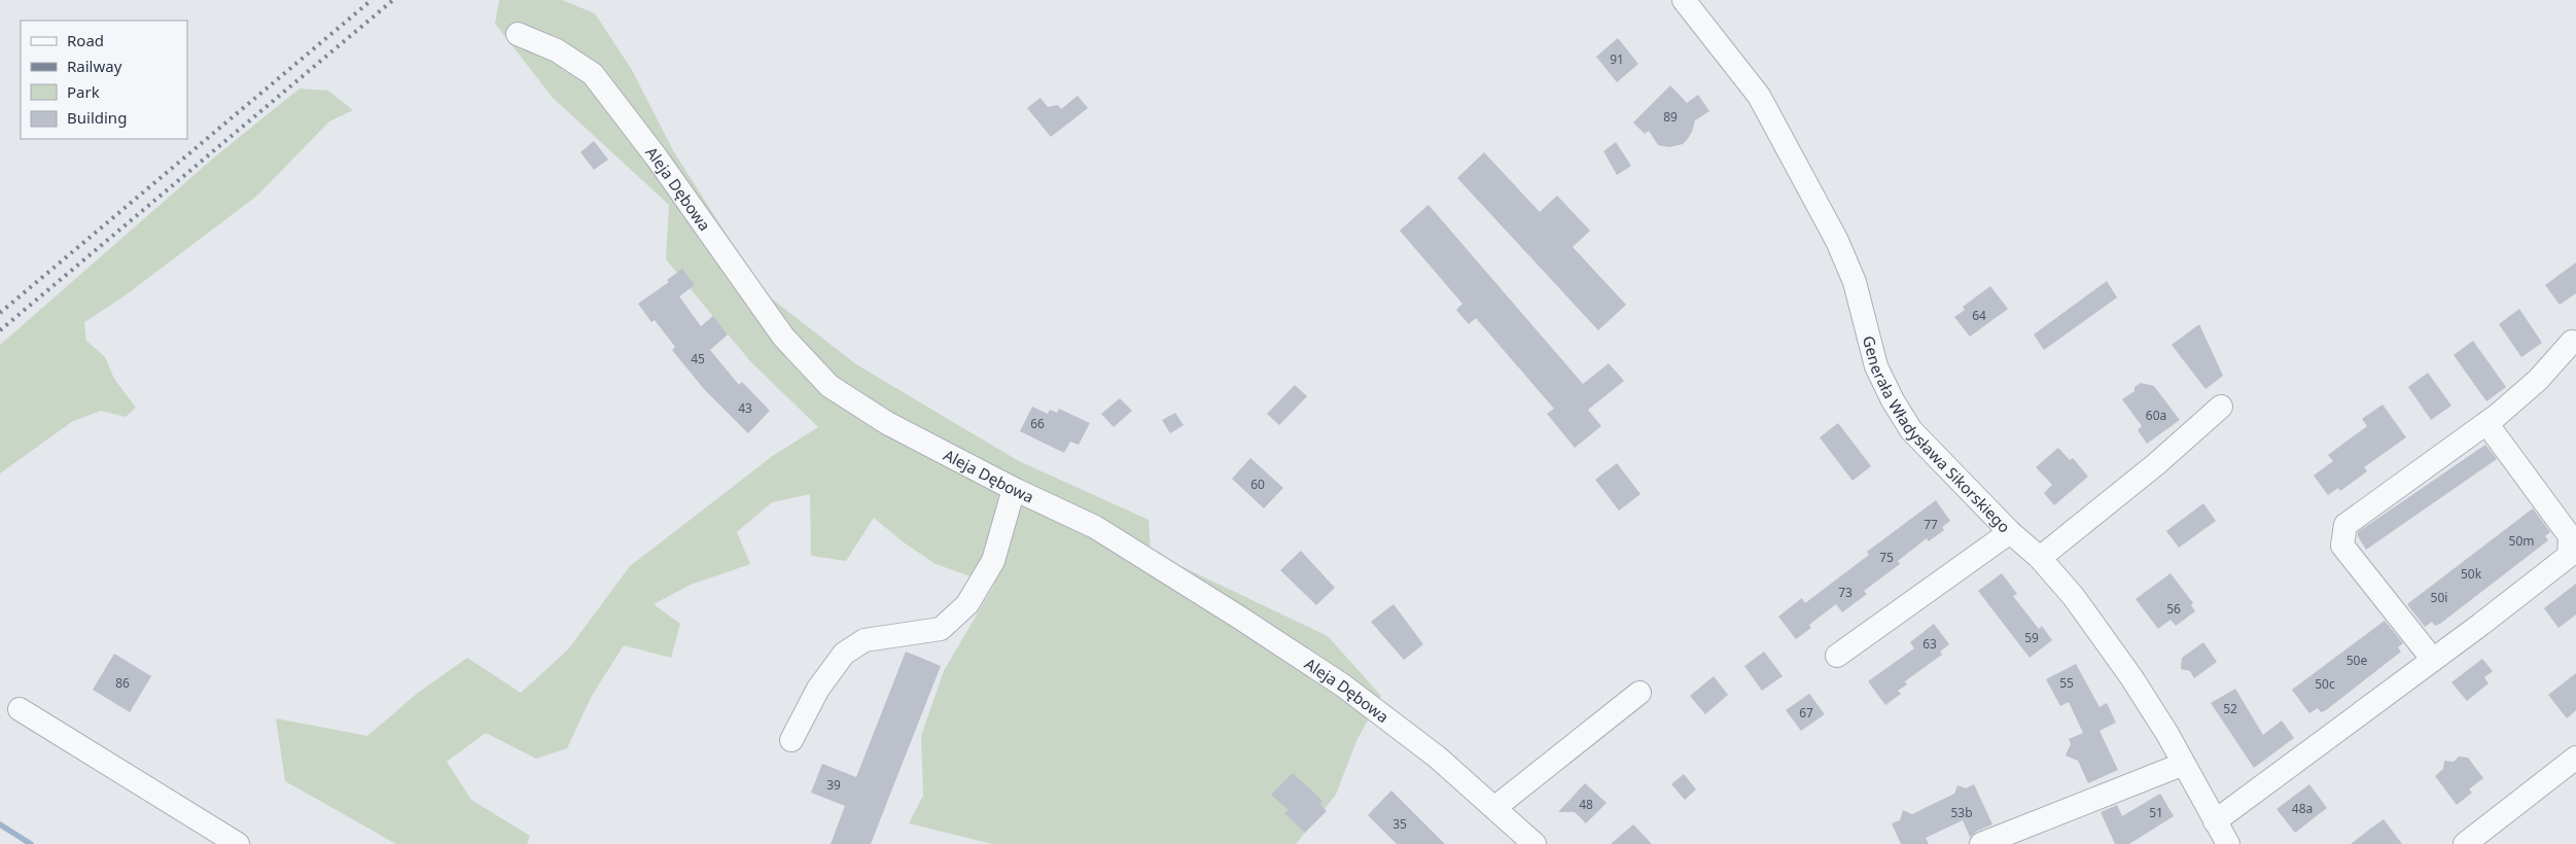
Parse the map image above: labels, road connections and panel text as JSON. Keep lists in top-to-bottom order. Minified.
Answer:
{"streets":{"street":["Aleja Dębowa","Generała Władysława Sikorskiego"]},"house_numbers":["91","89","64","45","43","60a","66","60","77","50m","75","50k","73","50i","56","59","63","50e","86","55","50c","52","67","39","48","48a","53b","51","35"],"legend":["Road","Railway","Park","Building"]}
